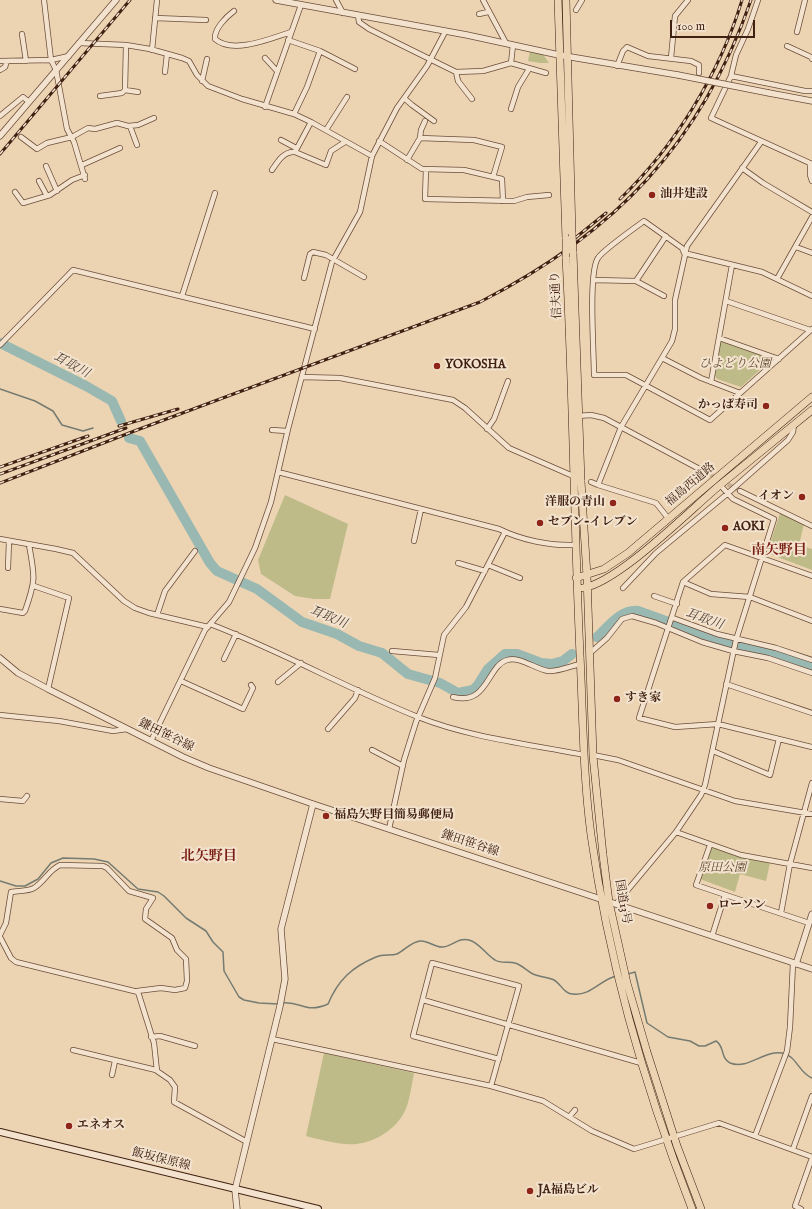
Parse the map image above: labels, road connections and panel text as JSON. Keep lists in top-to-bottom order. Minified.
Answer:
{"streets":{"highway":["信夫通り","福島西道路","国道13号"],"main road":["飯坂保原線"],"street":["鎌田笹谷線"]},"crossings":[["信夫通り","福島西道路"],["信夫通り","国道13号"],["福島西道路","国道13号"],["鎌田笹谷線","国道13号"]],"districts":["南矢野目","北矢野目"],"water":["耳取川"],"parks":["ひよどり公園","原田公園"],"places":["油井建設","YOKOSHA","かっぱ寿司","イオン","洋服の青山","セブン-イレブン","AOKI","すき家","福島矢野目簡易郵便局","ローソン","エネオス","JA福島ビル"],"scale_bar":"100 m"}
